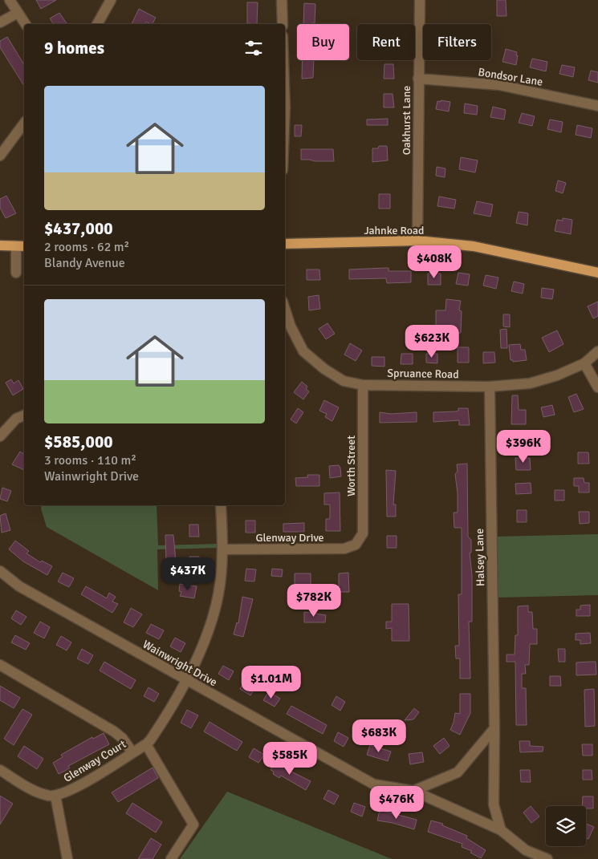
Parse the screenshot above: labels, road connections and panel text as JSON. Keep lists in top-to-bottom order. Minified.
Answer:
{"streets":{"main road":["Jahnke Road"],"street":["Bondsor Lane","Oakhurst Lane","Spruance Road","Worth Street","Glenway Drive","Halsey Lane","Wainwright Drive","Glenway Court"]},"crossings":[["Bondsor Lane","Oakhurst Lane"],["Oakhurst Lane","Jahnke Road"],["Spruance Road","Worth Street"],["Spruance Road","Halsey Lane"],["Worth Street","Glenway Drive"],["Halsey Lane","Wainwright Drive"]],"page":{"chip":["Buy","Rent","Filters"],"heading":"9 homes","list":[{"name":"$437,000","note":"2 rooms · 62 m² · Blandy Avenue"},{"name":"$585,000","note":"3 rooms · 110 m² · Wainwright Drive"}],"price":["$408K","$623K","$396K","$437K","$782K","$1.01M","$683K","$585K","$476K"]}}
